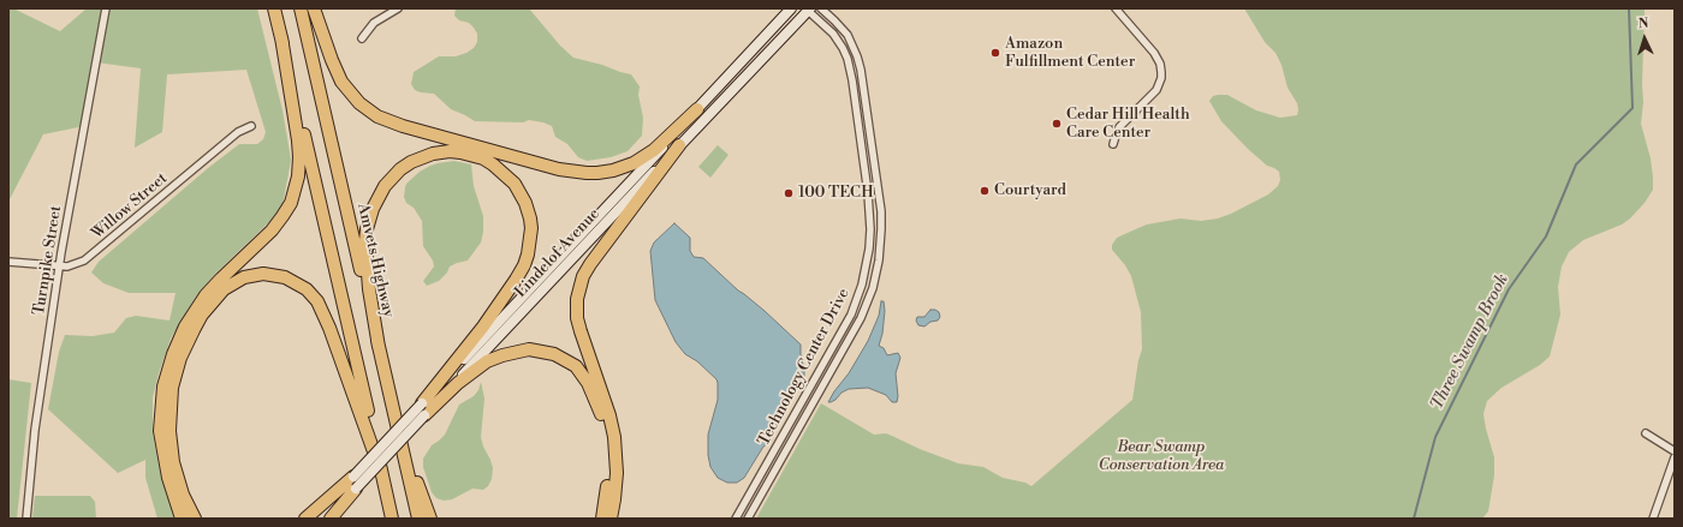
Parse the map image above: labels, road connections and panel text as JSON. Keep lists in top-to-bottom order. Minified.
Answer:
{"streets":{"highway":["Amvets Highway"],"main road":["Lindelof Avenue"],"street":["Willow Street","Turnpike Street","Technology Center Drive"]},"crossings":[["Willow Street","Turnpike Street"],["Lindelof Avenue","Technology Center Drive"]],"water":["Three Swamp Brook"],"parks":["Bear Swamp Conservation Area"],"places":["Amazon Fulfillment Center","Cedar Hill Health Care Center","Courtyard","100 TECH"],"north":"top"}
